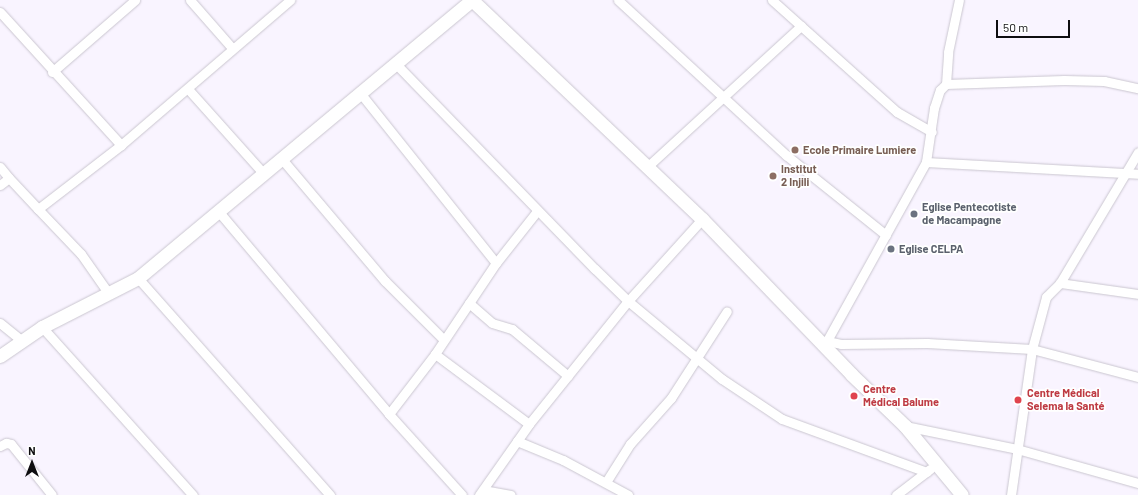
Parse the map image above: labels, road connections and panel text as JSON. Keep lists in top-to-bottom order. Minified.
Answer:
{"places":["Ecole Primaire Lumiere","Institut 2 Injili","Eglise Pentecotiste de Macampagne","Eglise CELPA","Centre Médical Balume","Centre Médical Selema la Santé"],"scale_bar":"50 m","north":"top"}
